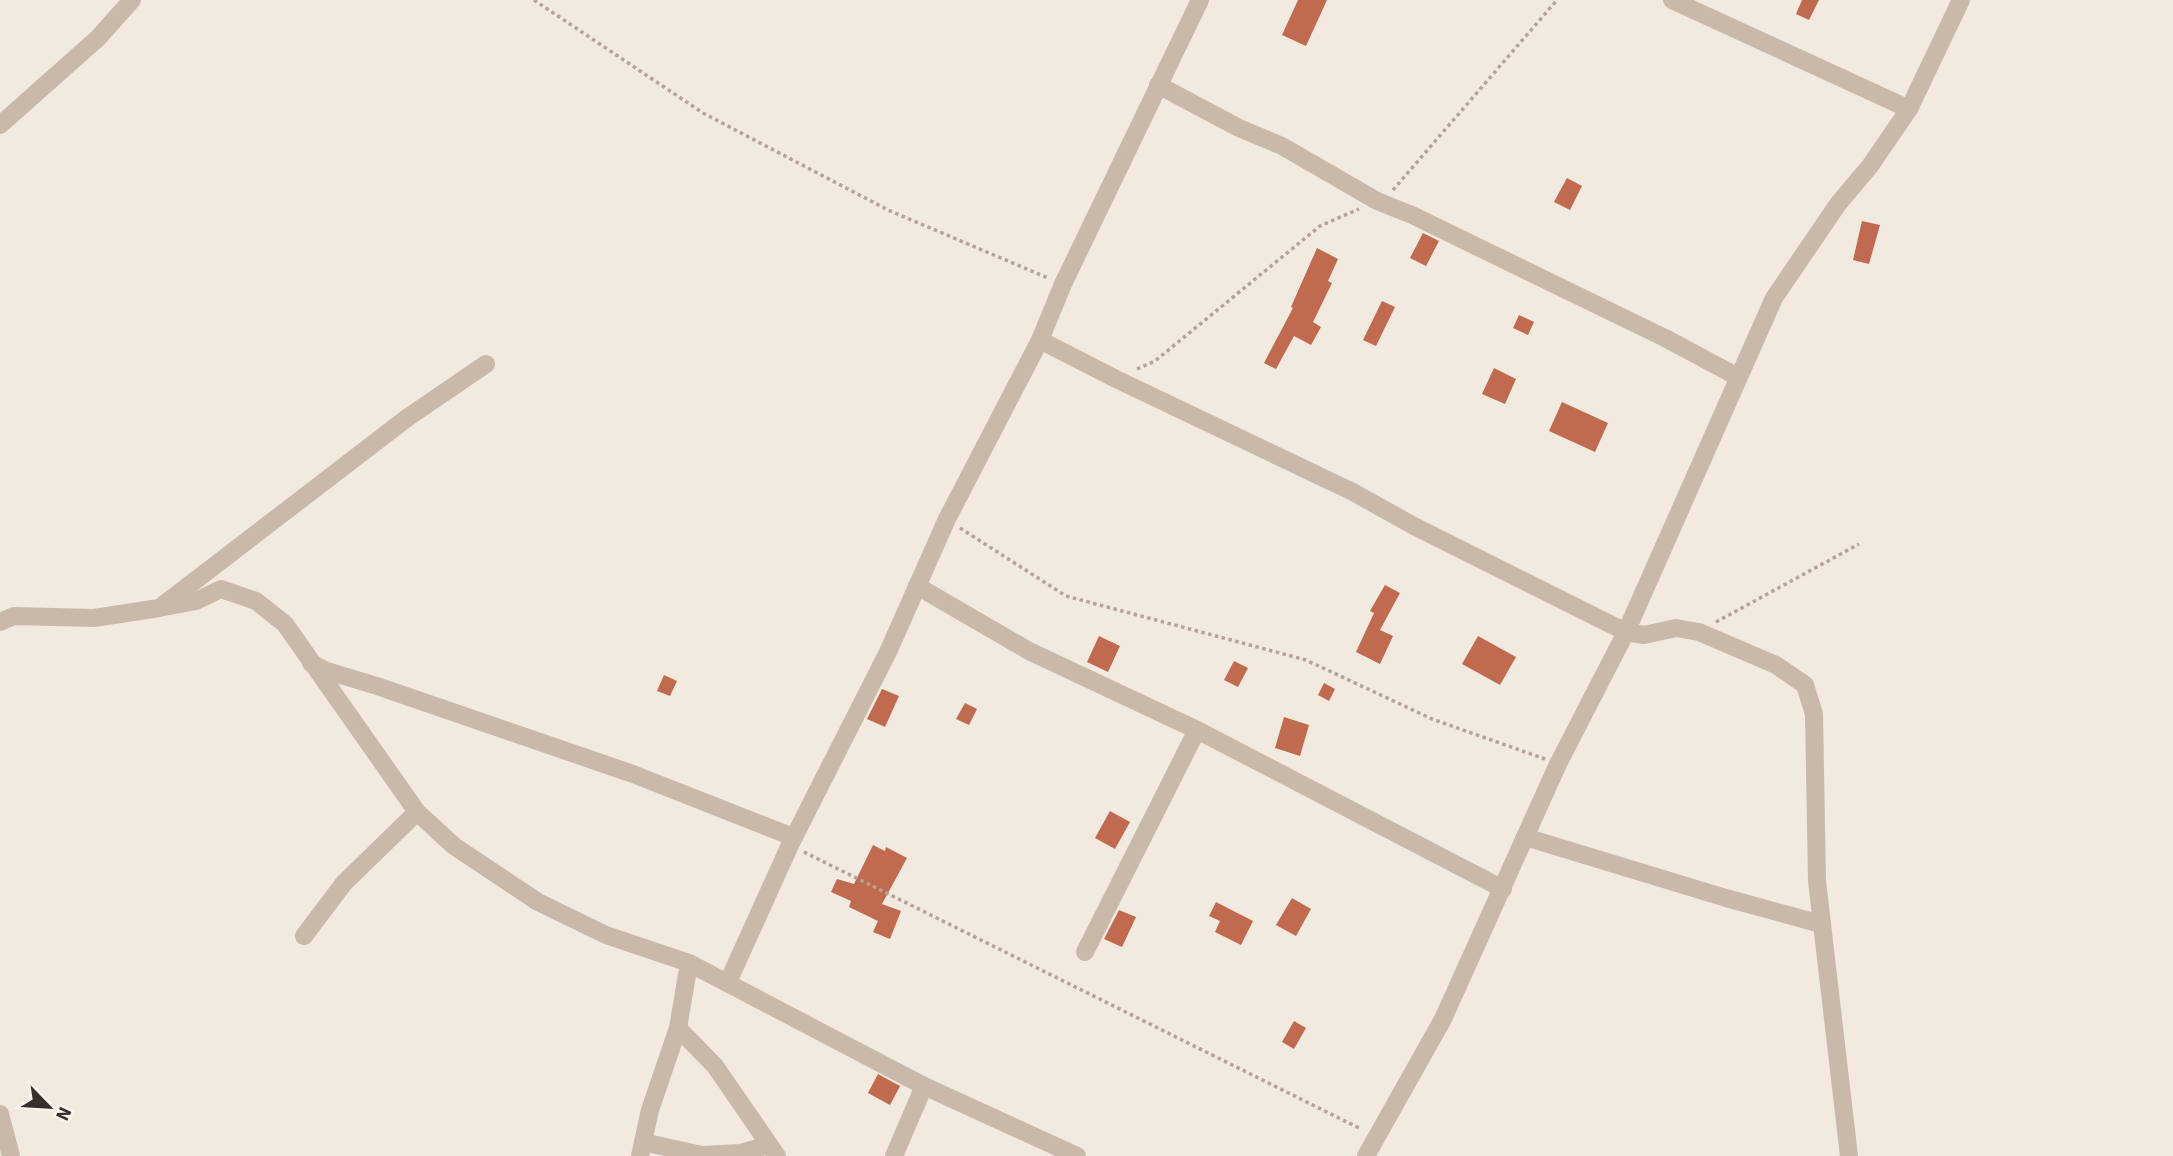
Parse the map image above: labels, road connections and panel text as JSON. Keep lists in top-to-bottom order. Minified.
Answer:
{"north":"bottom right"}
